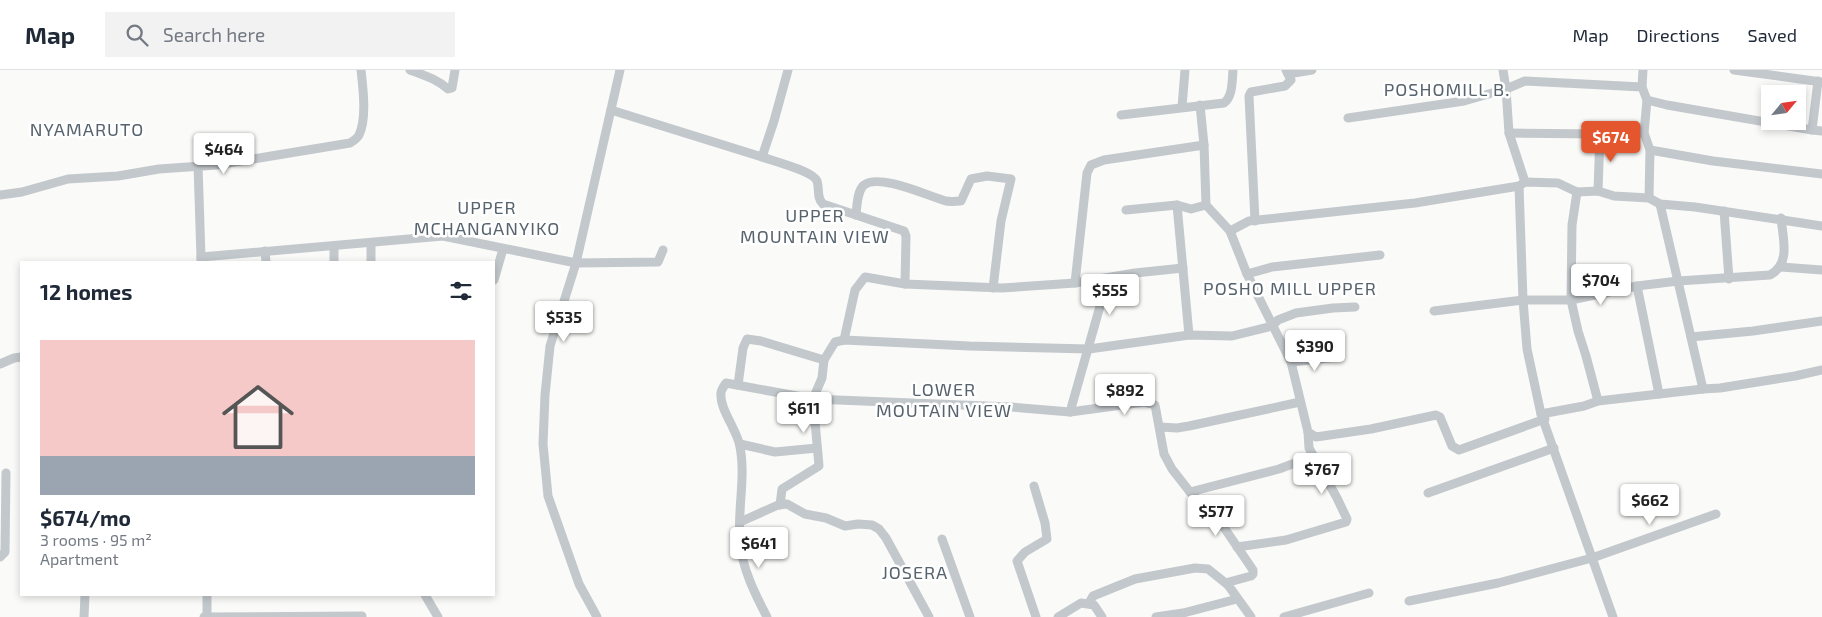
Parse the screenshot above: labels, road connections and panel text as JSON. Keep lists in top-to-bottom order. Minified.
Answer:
{"districts":["POSHOMILL B.","NYAMARUTO","UPPER MCHANGANYIKO","UPPER MOUNTAIN VIEW","POSHO MILL UPPER","LOWER MOUTAIN VIEW","JOSERA"],"north":"top right","page":{"header":"Map","search":"Search here","nav":["Map","Directions","Saved"],"price":["$674","$464","$704","$555","$535","$390","$892","$611","$767","$662","$577","$641"],"heading":"12 homes","list":[{"name":"$674/mo","note":"3 rooms · 95 m² · Apartment"}]}}
